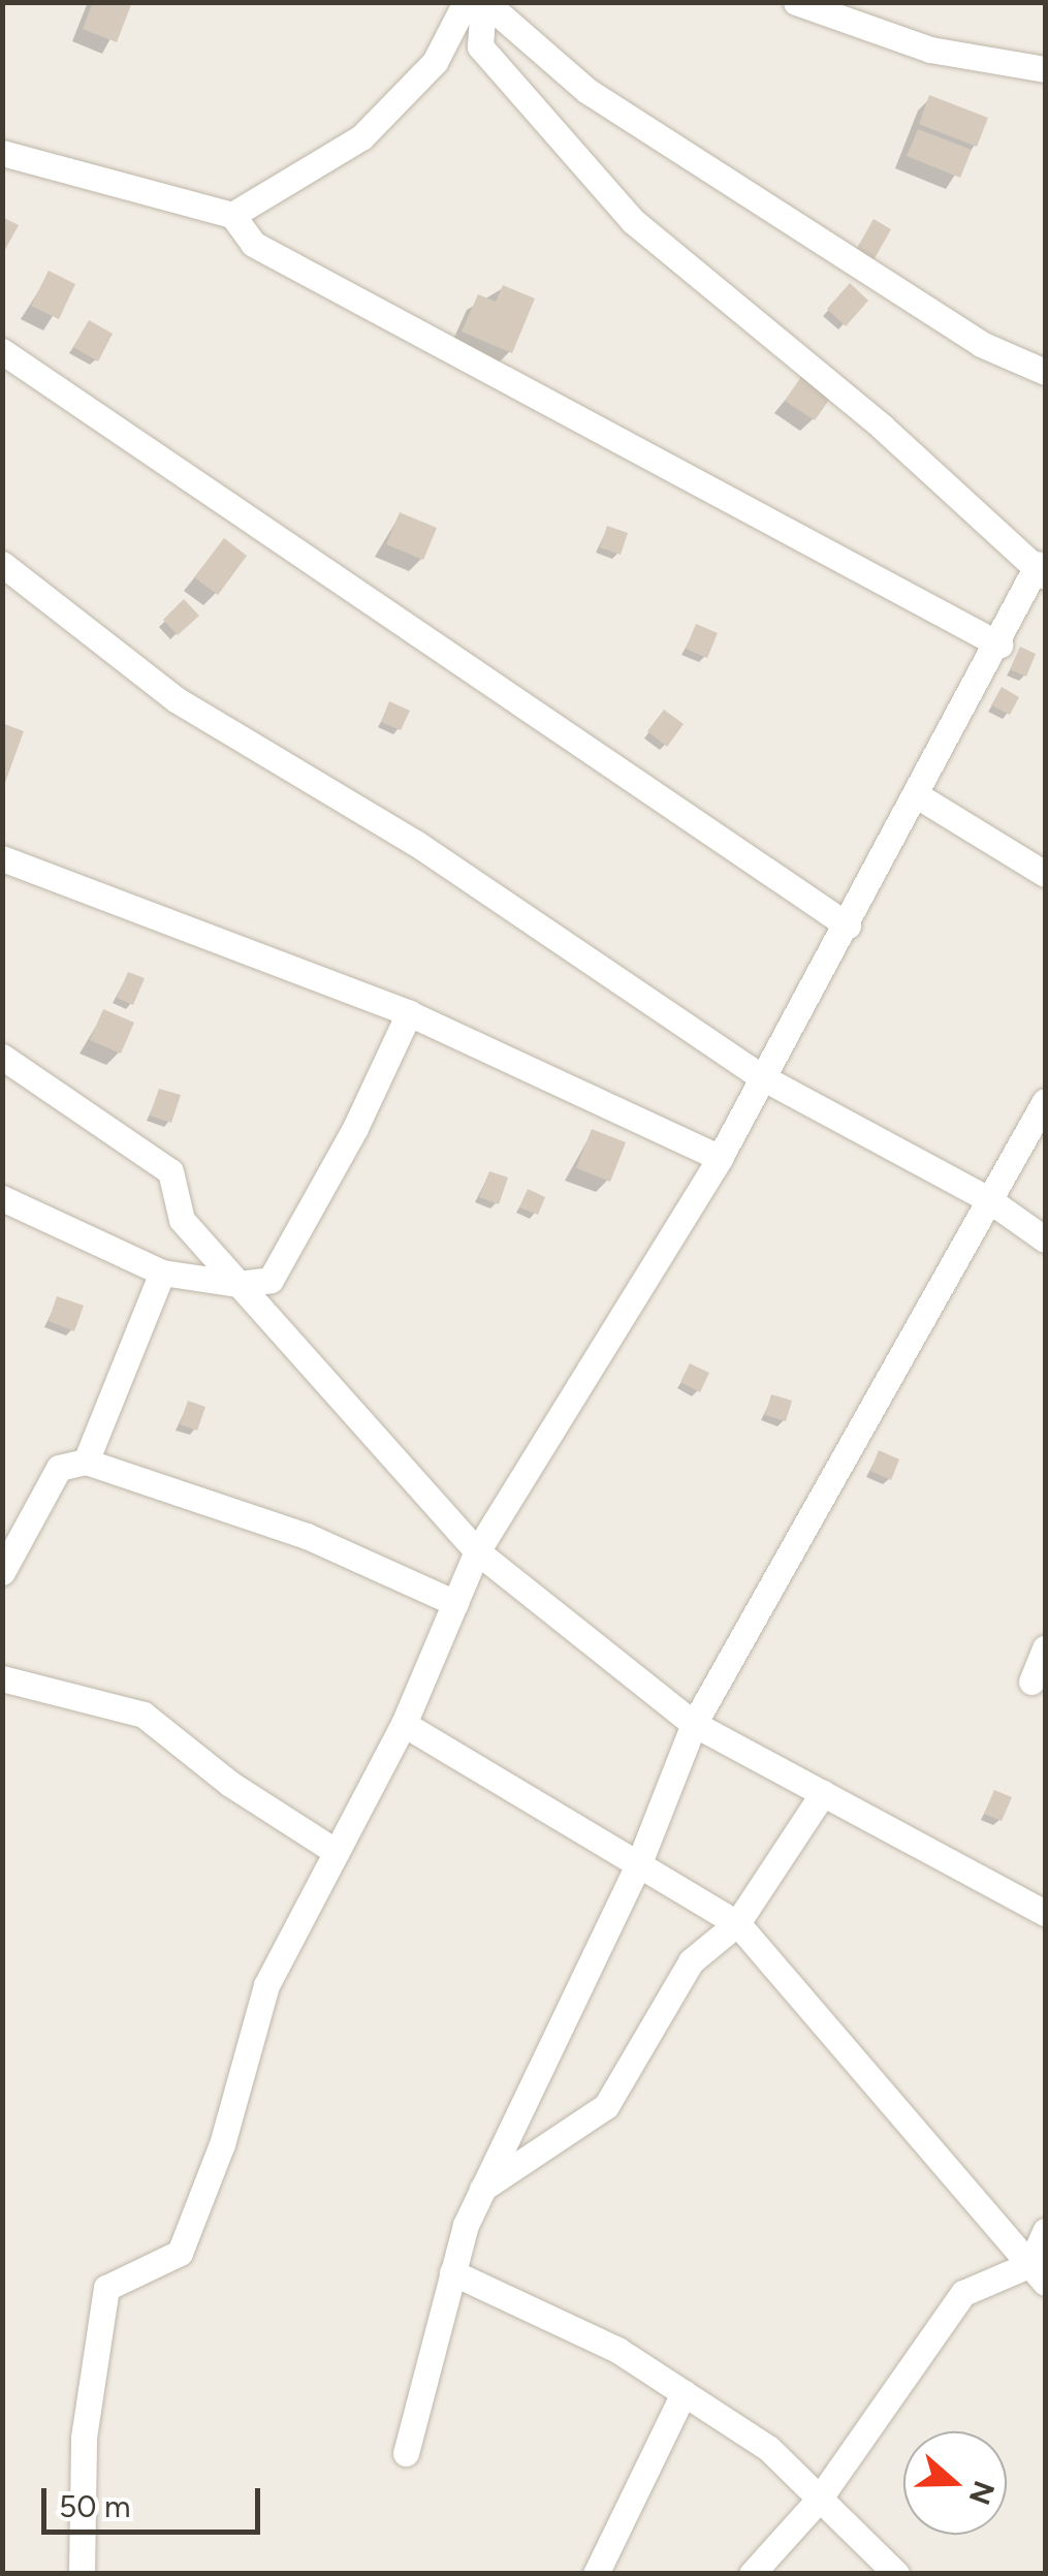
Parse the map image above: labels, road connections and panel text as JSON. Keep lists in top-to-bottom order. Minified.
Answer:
{"scale_bar":"50 m","north":"right"}
